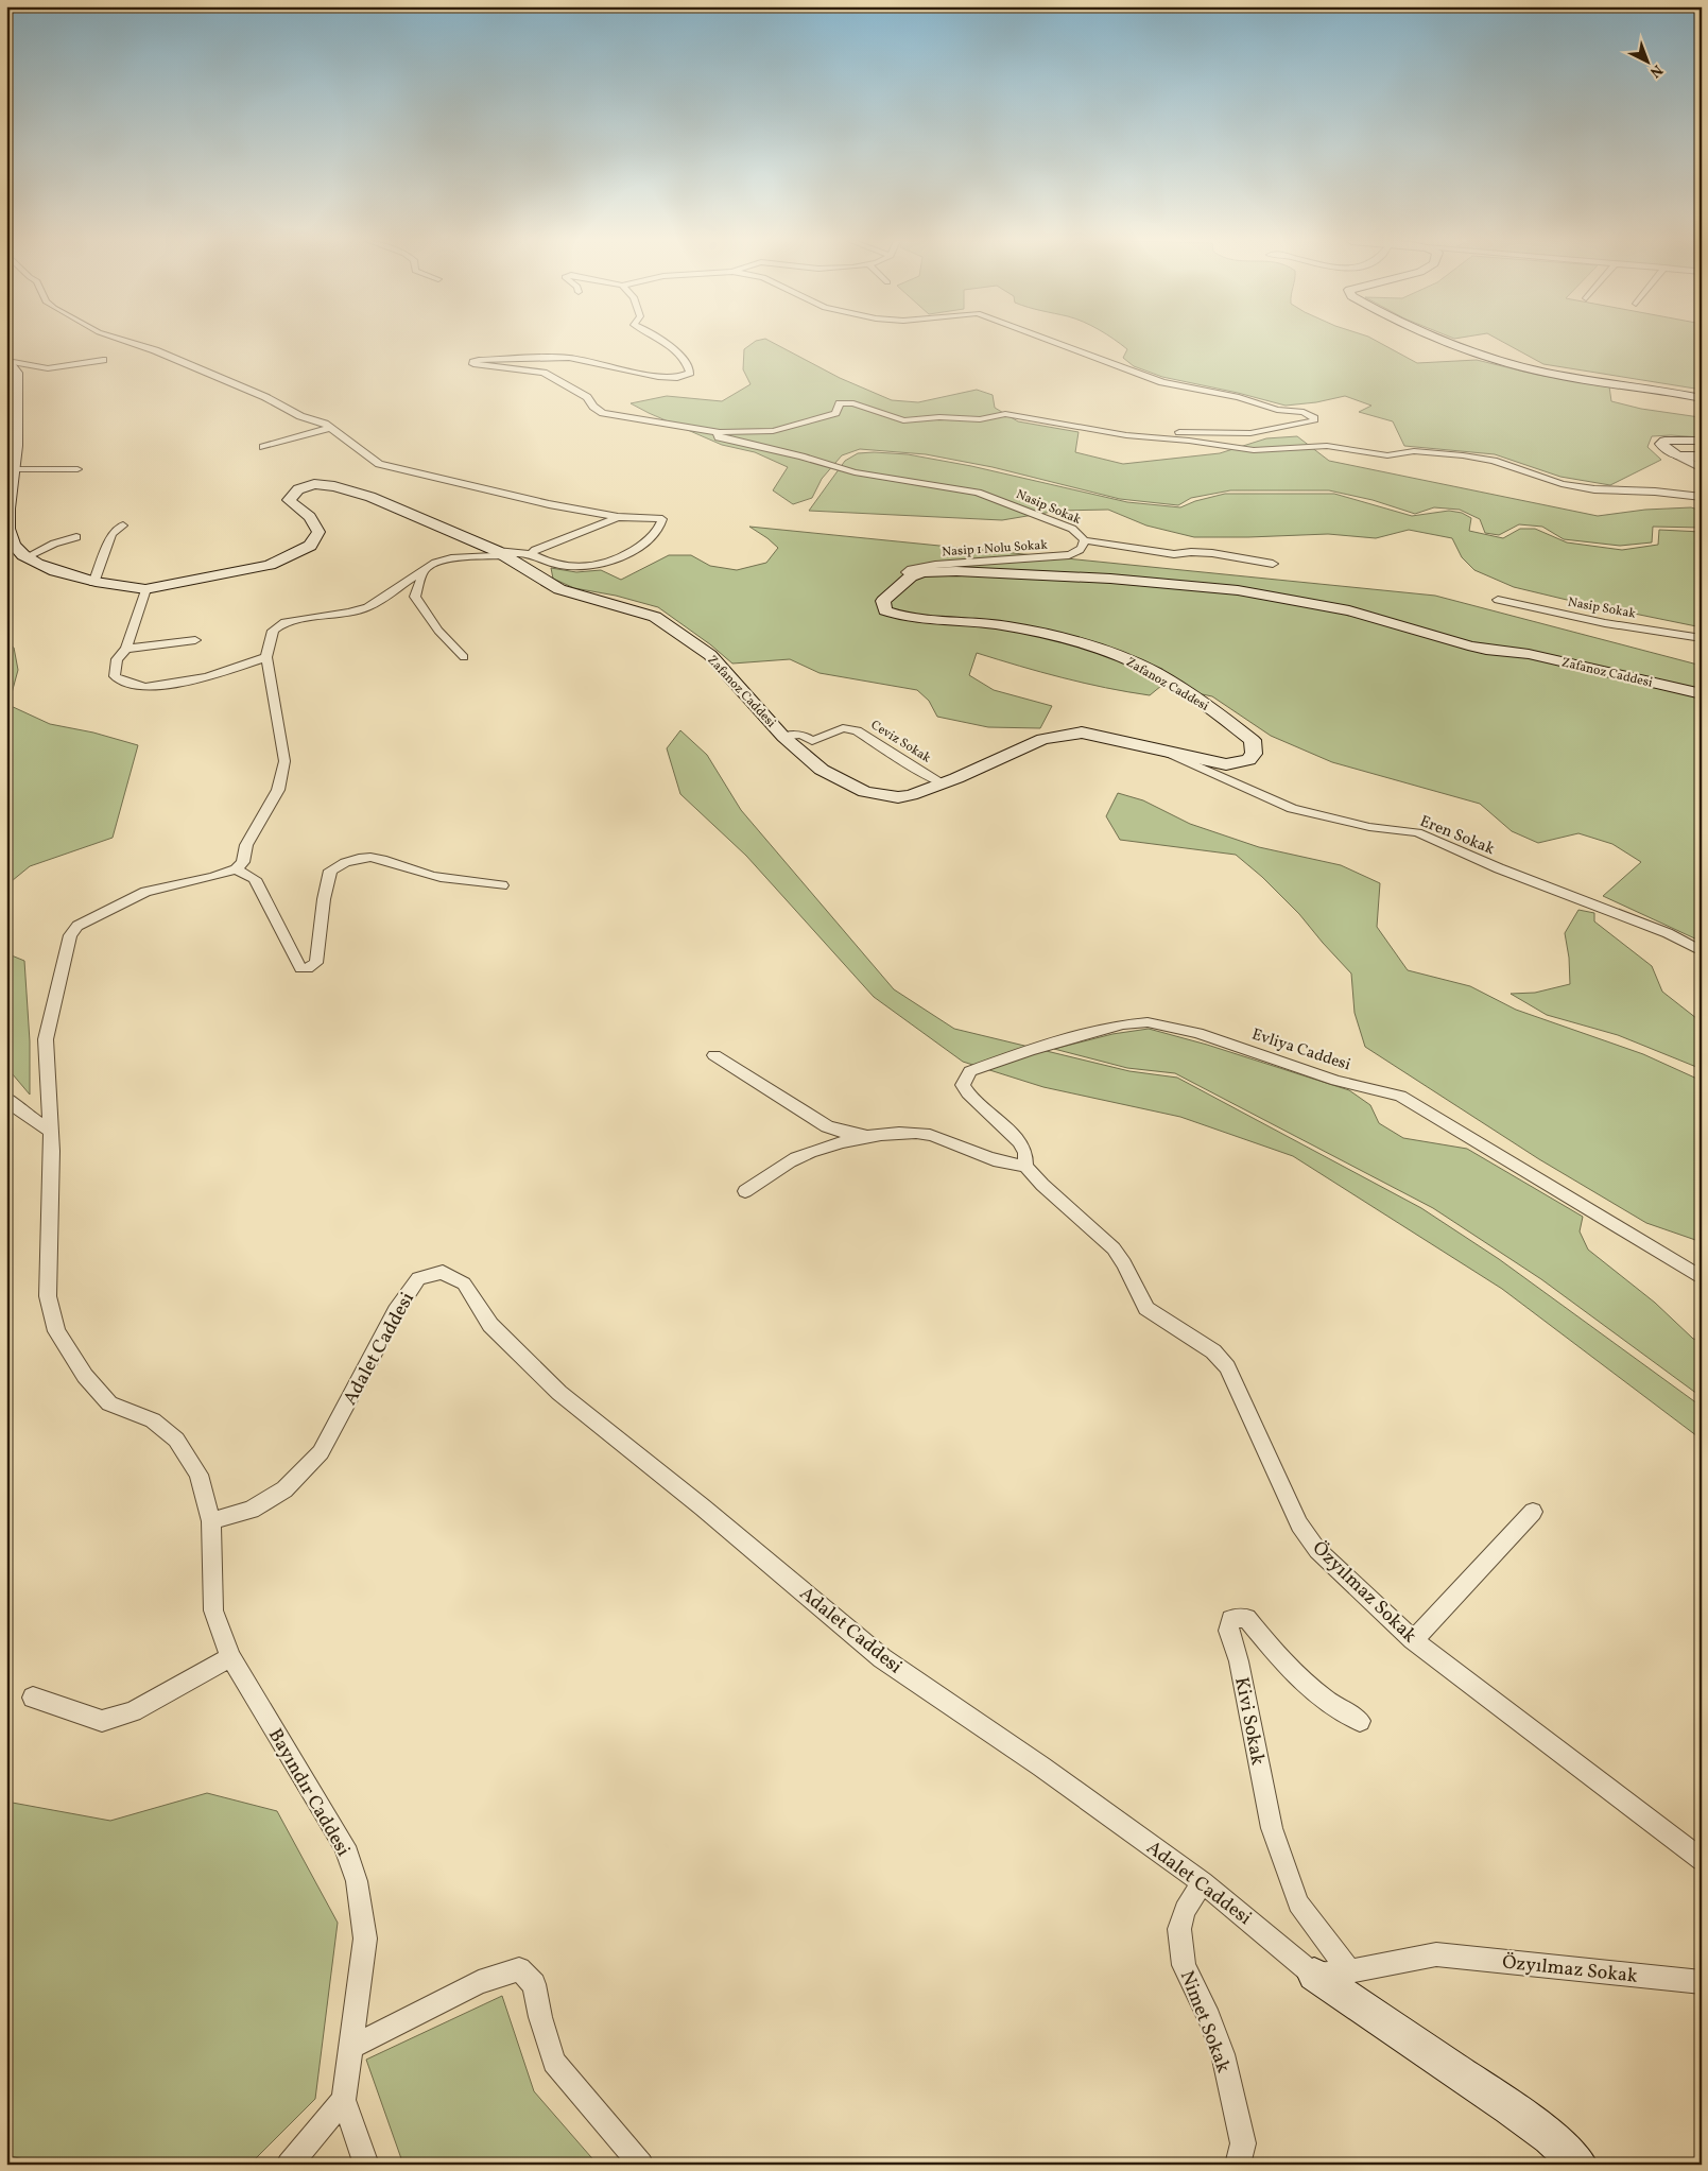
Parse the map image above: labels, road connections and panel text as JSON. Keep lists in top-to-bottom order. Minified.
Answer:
{"streets":{"street":["Nasip Sokak","Nasip 1 Nolu Sokak","Zafanoz Caddesi","Ceviz Sokak","Eren Sokak","Evliya Caddesi","Adalet Caddesi","Özyılmaz Sokak","Kivi Sokak","Bayındır Caddesi","Nimet Sokak"]},"crossings":[["Nasip Sokak","Nasip 1 Nolu Sokak"],["Nasip 1 Nolu Sokak","Zafanoz Caddesi"],["Zafanoz Caddesi","Ceviz Sokak"],["Zafanoz Caddesi","Eren Sokak"],["Evliya Caddesi","Özyılmaz Sokak"],["Adalet Caddesi","Özyılmaz Sokak"],["Adalet Caddesi","Bayındır Caddesi"],["Adalet Caddesi","Nimet Sokak"],["Özyılmaz Sokak","Kivi Sokak"]],"north":"bottom right"}
